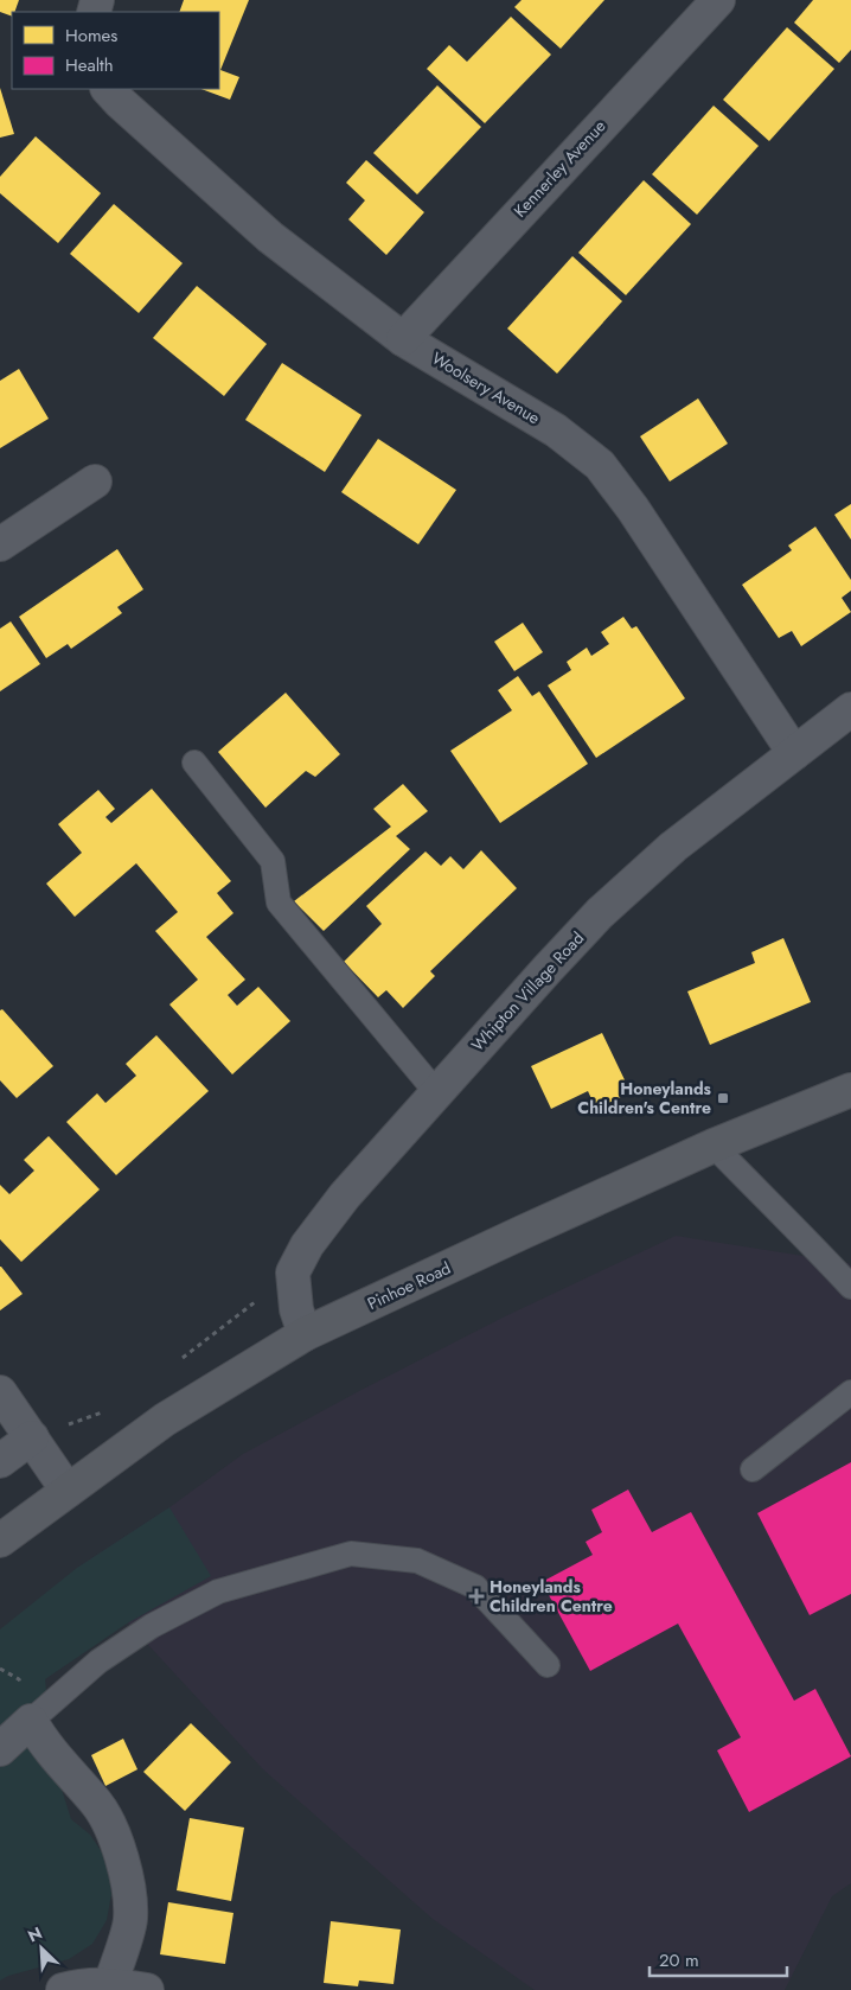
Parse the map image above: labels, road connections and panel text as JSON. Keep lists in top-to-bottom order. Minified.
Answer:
{"streets":{"main road":["Pinhoe Road"],"street":["Kennerley Avenue","Woolsery Avenue","Whipton Village Road"]},"crossings":[["Kennerley Avenue","Woolsery Avenue"],["Woolsery Avenue","Whipton Village Road"]],"places":{"transit":["Honeylands Children's Centre"],"health":["Honeylands Children Centre"]},"legend":["Homes","Health"],"scale_bar":"20 m","north":"top left"}
